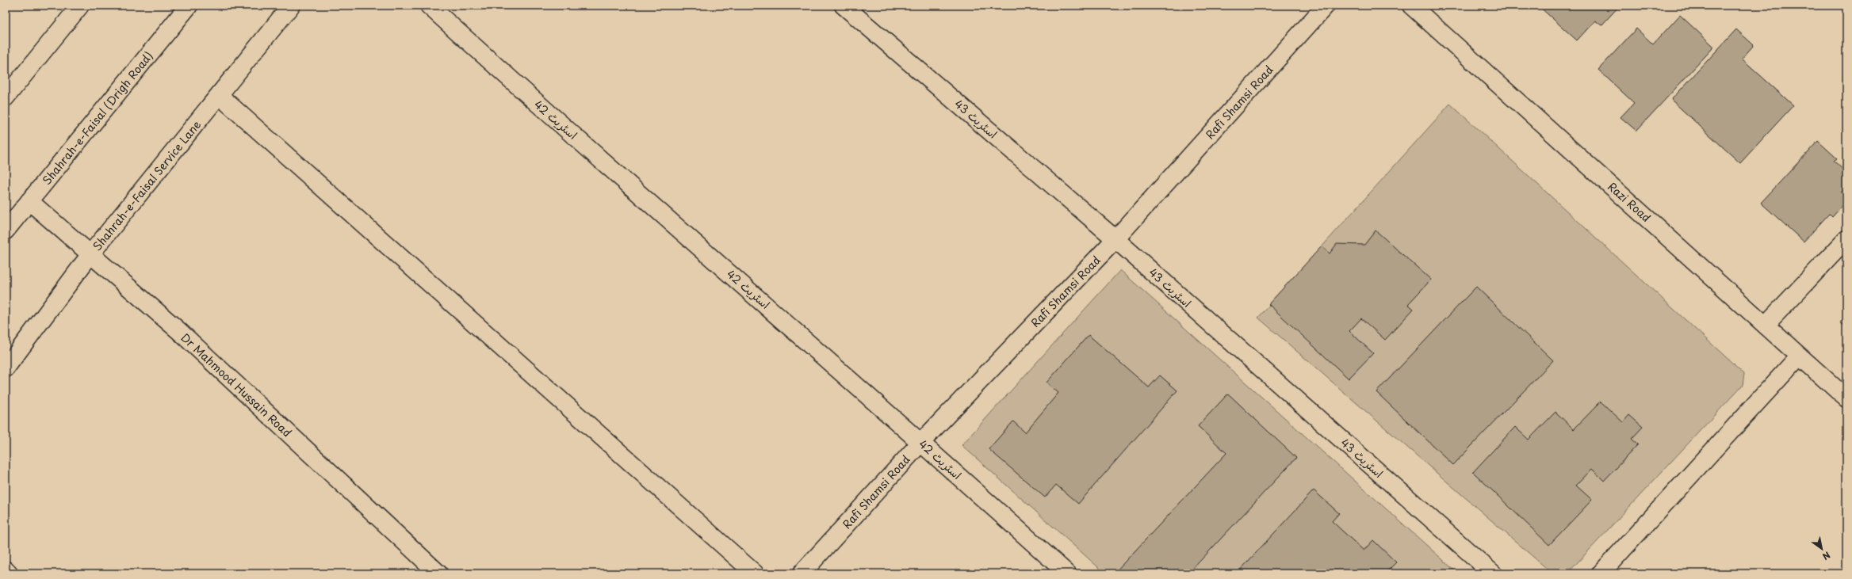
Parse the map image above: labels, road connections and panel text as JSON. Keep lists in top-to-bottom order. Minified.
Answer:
{"streets":{"main road":["Rafi Shamsi Road","Shahrah-e-Faisal (Drigh Road)","اسٹریٹ 43","اسٹریٹ 42","Shahrah-e-Faisal Service Lane","Razi Road","Dr Mahmood Hussain Road"]},"crossings":[["Rafi Shamsi Road","اسٹریٹ 43"],["Rafi Shamsi Road","اسٹریٹ 42"],["Shahrah-e-Faisal (Drigh Road)","Dr Mahmood Hussain Road"],["Shahrah-e-Faisal Service Lane","Dr Mahmood Hussain Road"]],"north":"bottom right"}
